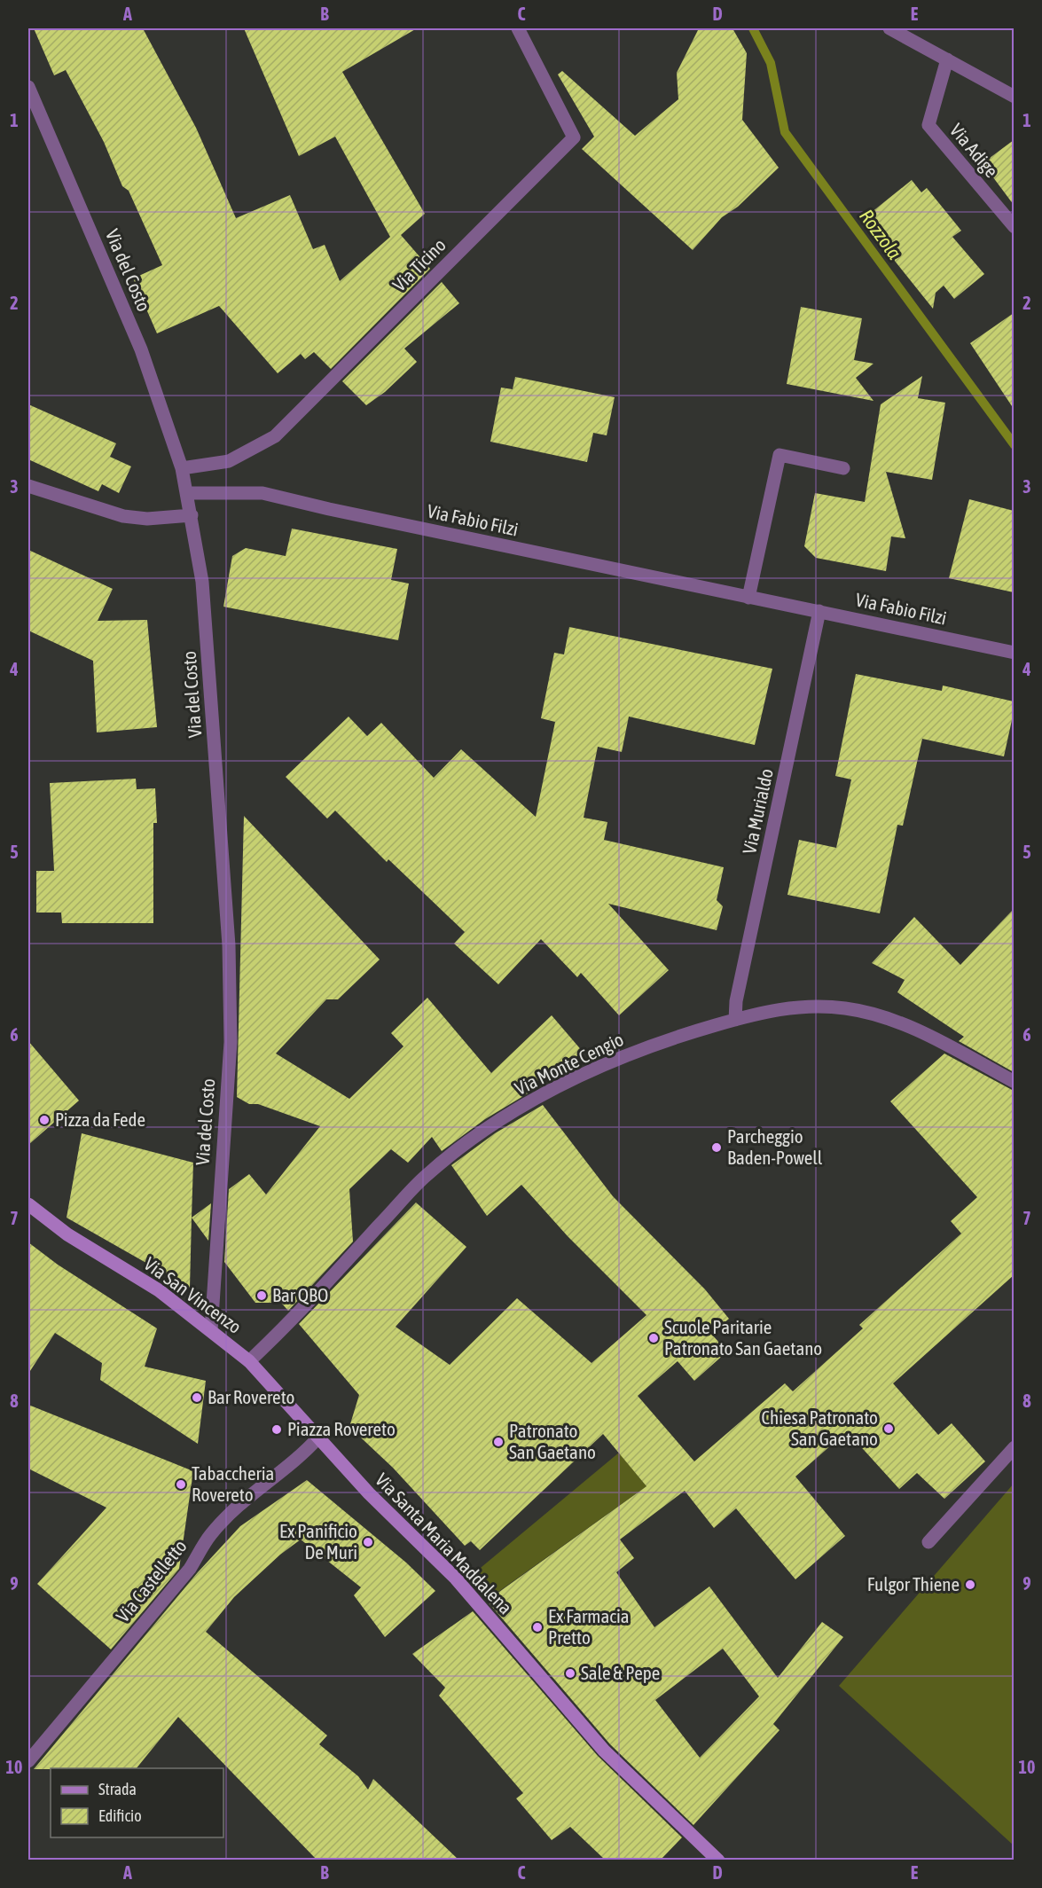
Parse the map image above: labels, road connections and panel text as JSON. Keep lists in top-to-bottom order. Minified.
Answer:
{"streets":{"street":["Via Adige","Via Ticino","Via del Costo","Via Fabio Filzi","Via Murialdo","Via Monte Cengio","Via San Vincenzo","Via Santa Maria Maddalena","Via Castelletto"]},"crossings":[["Via Ticino","Via del Costo"],["Via del Costo","Via Fabio Filzi"],["Via del Costo","Via San Vincenzo"],["Via Fabio Filzi","Via Murialdo"],["Via Murialdo","Via Monte Cengio"],["Via Monte Cengio","Via San Vincenzo"],["Via San Vincenzo","Via Santa Maria Maddalena"],["Via San Vincenzo","Via Castelletto"],["Via Santa Maria Maddalena","Via Castelletto"]],"water":["Rozzola"],"places":["Pizza da Fede","Parcheggio Baden-Powell","Bar QBO","Scuole Paritarie Patronato San Gaetano","Bar Rovereto","Chiesa Patronato San Gaetano","Piazza Rovereto","Patronato San Gaetano","Tabaccheria Rovereto","Ex Panificio De Muri","Fulgor Thiene","Ex Farmacia Pretto","Sale & Pepe"],"legend":["Strada","Edificio"],"grid":{"columns":["A","B","C","D","E"],"rows":["1","2","3","4","5","6","7","8","9","10"]}}
